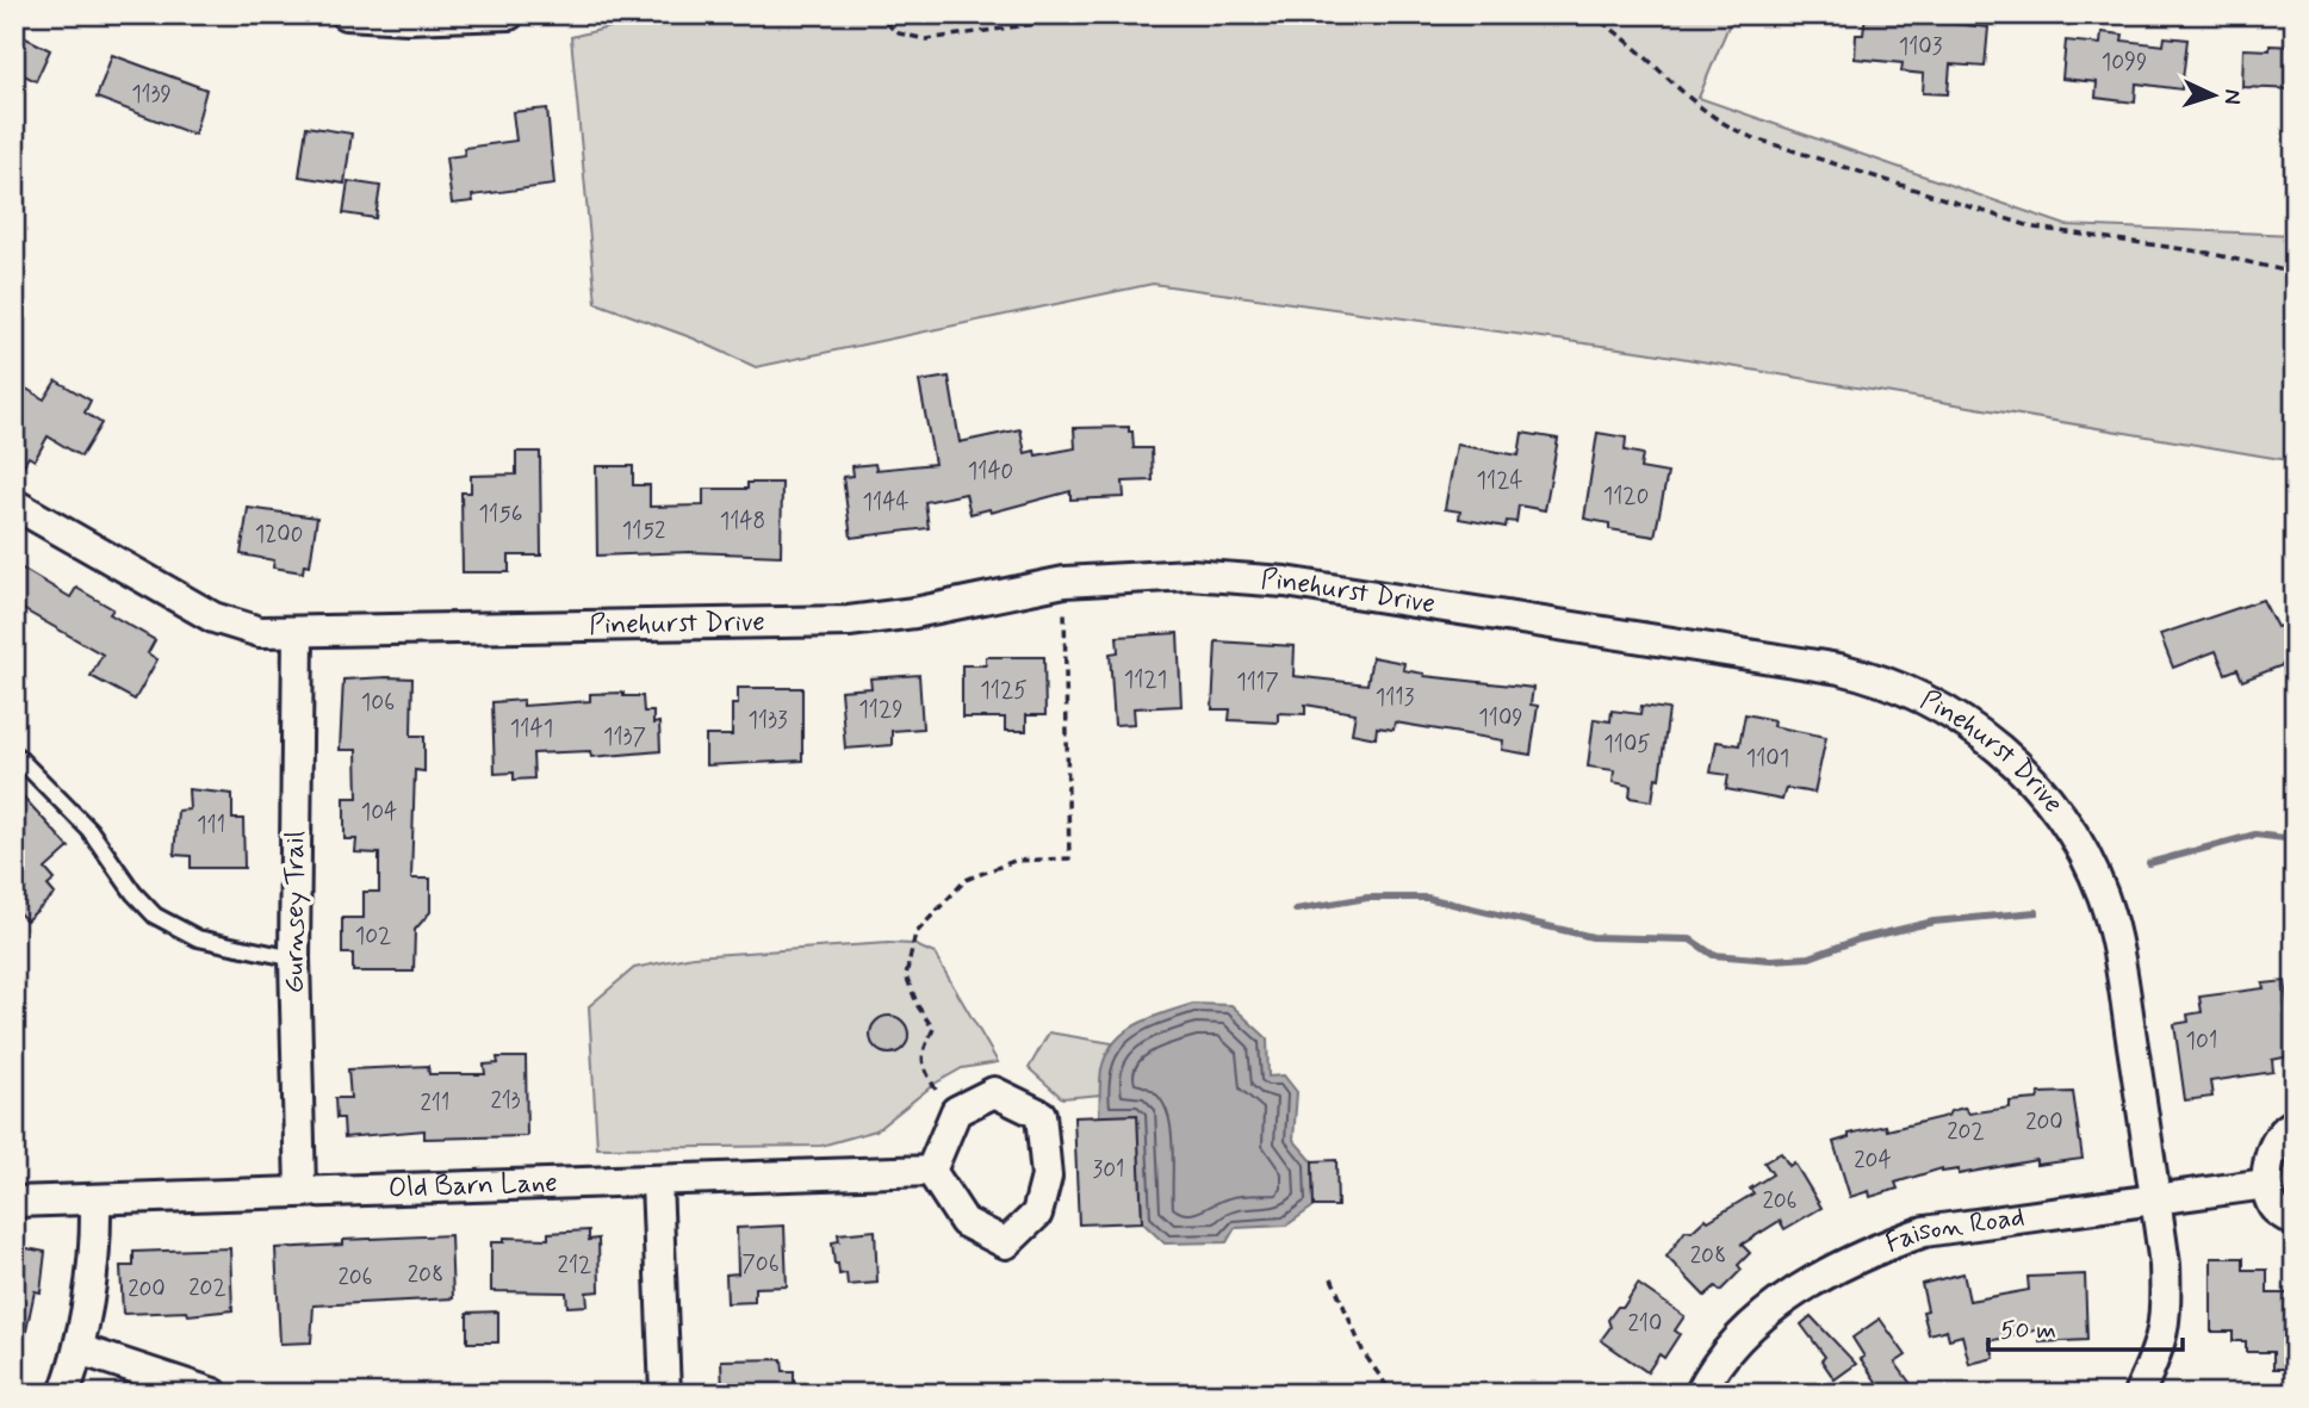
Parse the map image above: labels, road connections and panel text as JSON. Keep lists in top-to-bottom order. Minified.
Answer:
{"streets":{"street":["Pinehurst Drive","Gurnsey Trail","Old Barn Lane","Faison Road"]},"crossings":[["Pinehurst Drive","Gurnsey Trail"],["Pinehurst Drive","Faison Road"],["Gurnsey Trail","Old Barn Lane"]],"house_numbers":["1103","1099","1139","1140","1124","1120","1144","1156","1148","1152","1200","1121","1117","1125","1113","106","1129","1109","1133","1141","1137","1105","1101","104","111","102","101","213","211","200","202","204","301","206","208","706","212","208","206","202","200","210"],"scale_bar":"50 m","north":"right"}
